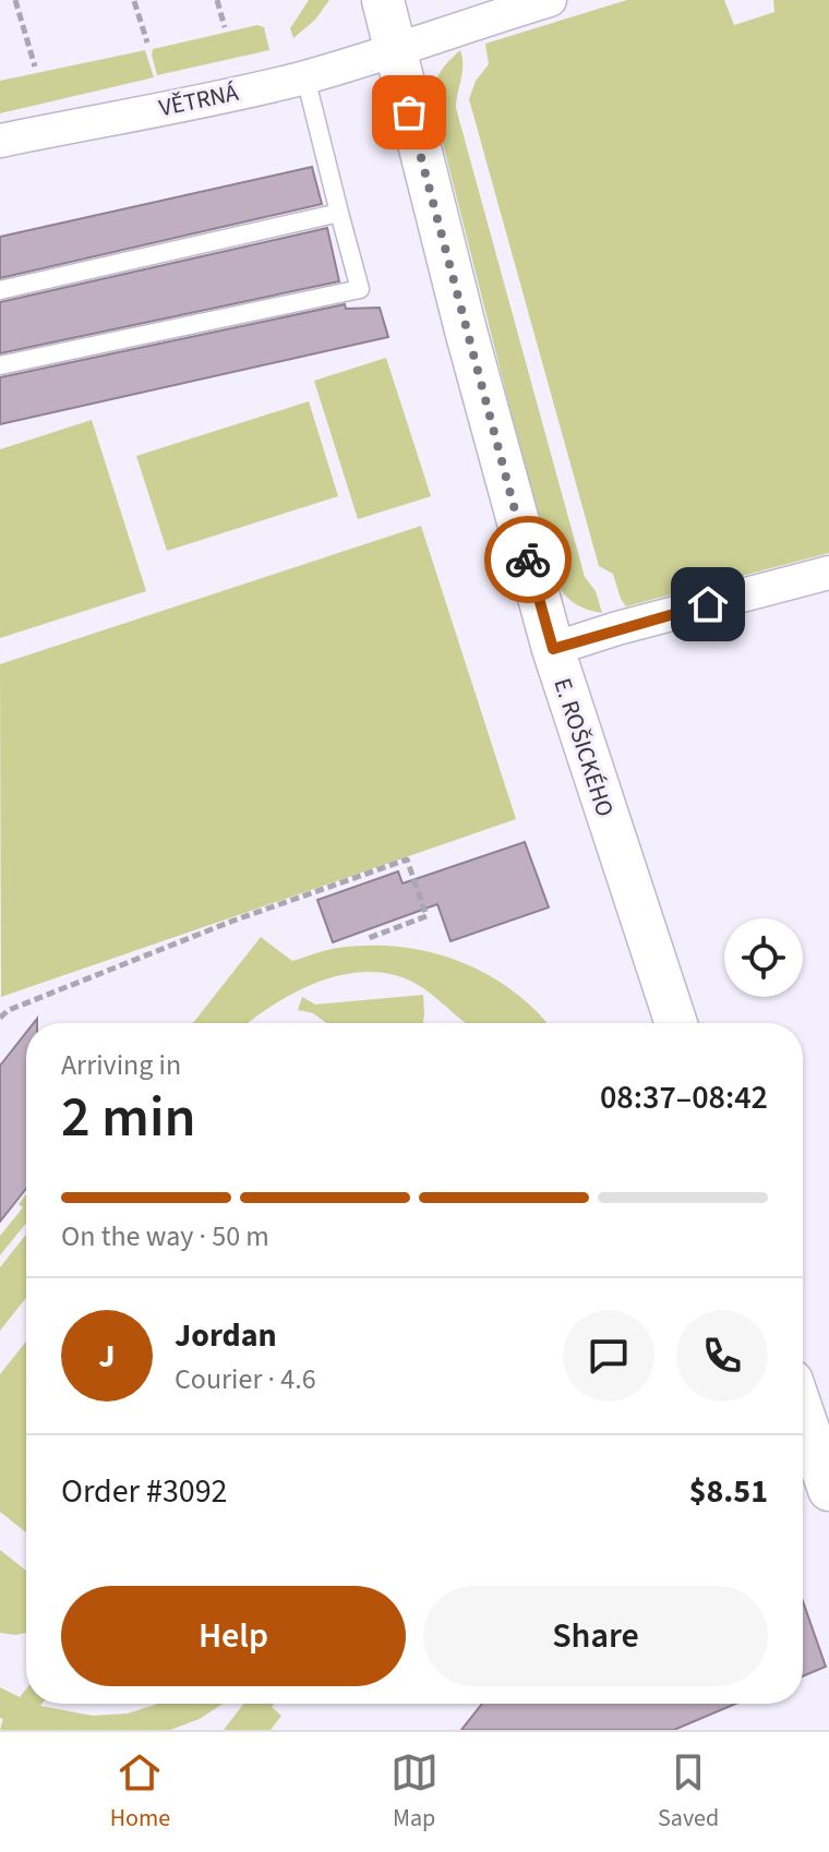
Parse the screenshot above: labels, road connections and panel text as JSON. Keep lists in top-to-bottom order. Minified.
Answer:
{"streets":{"street":["VĚTRNÁ","E. ROŠICKÉHO"]},"crossings":[["VĚTRNÁ","E. ROŠICKÉHO"]],"page":{"heading":["2 min","Arriving in","08:37–08:42"],"panel":["Jordan","Courier · 4.6","Order #3092","$8.51"],"bar":"On the way · 50 m","round":"J","buttons":["Help","Share"],"tabs":["Home","Map","Saved"]}}
